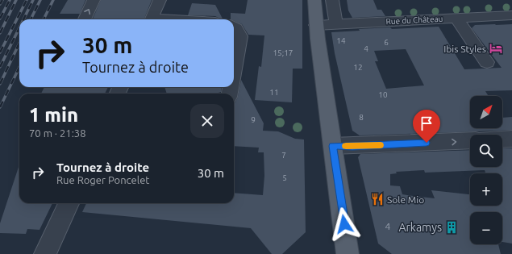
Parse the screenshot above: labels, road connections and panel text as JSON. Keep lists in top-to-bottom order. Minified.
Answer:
{"streets":{"street":["Rue du Château"]},"places":{"hotel":["Ibis Styles"],"restaurant":["Sole Mio"],"building":["Arkamys"]},"house_numbers":["14","6","4","15;17","12","11","10","8","9","7","5","4"],"north":"top right","page":{"turn":["30 m","Tournez à droite"],"heading":["1 min","70 m · 21:38"],"map_buttons":["+","−"],"list":[{"name":"Tournez à droite","note":"Rue Roger Poncelet","value":"30 m"}]}}
